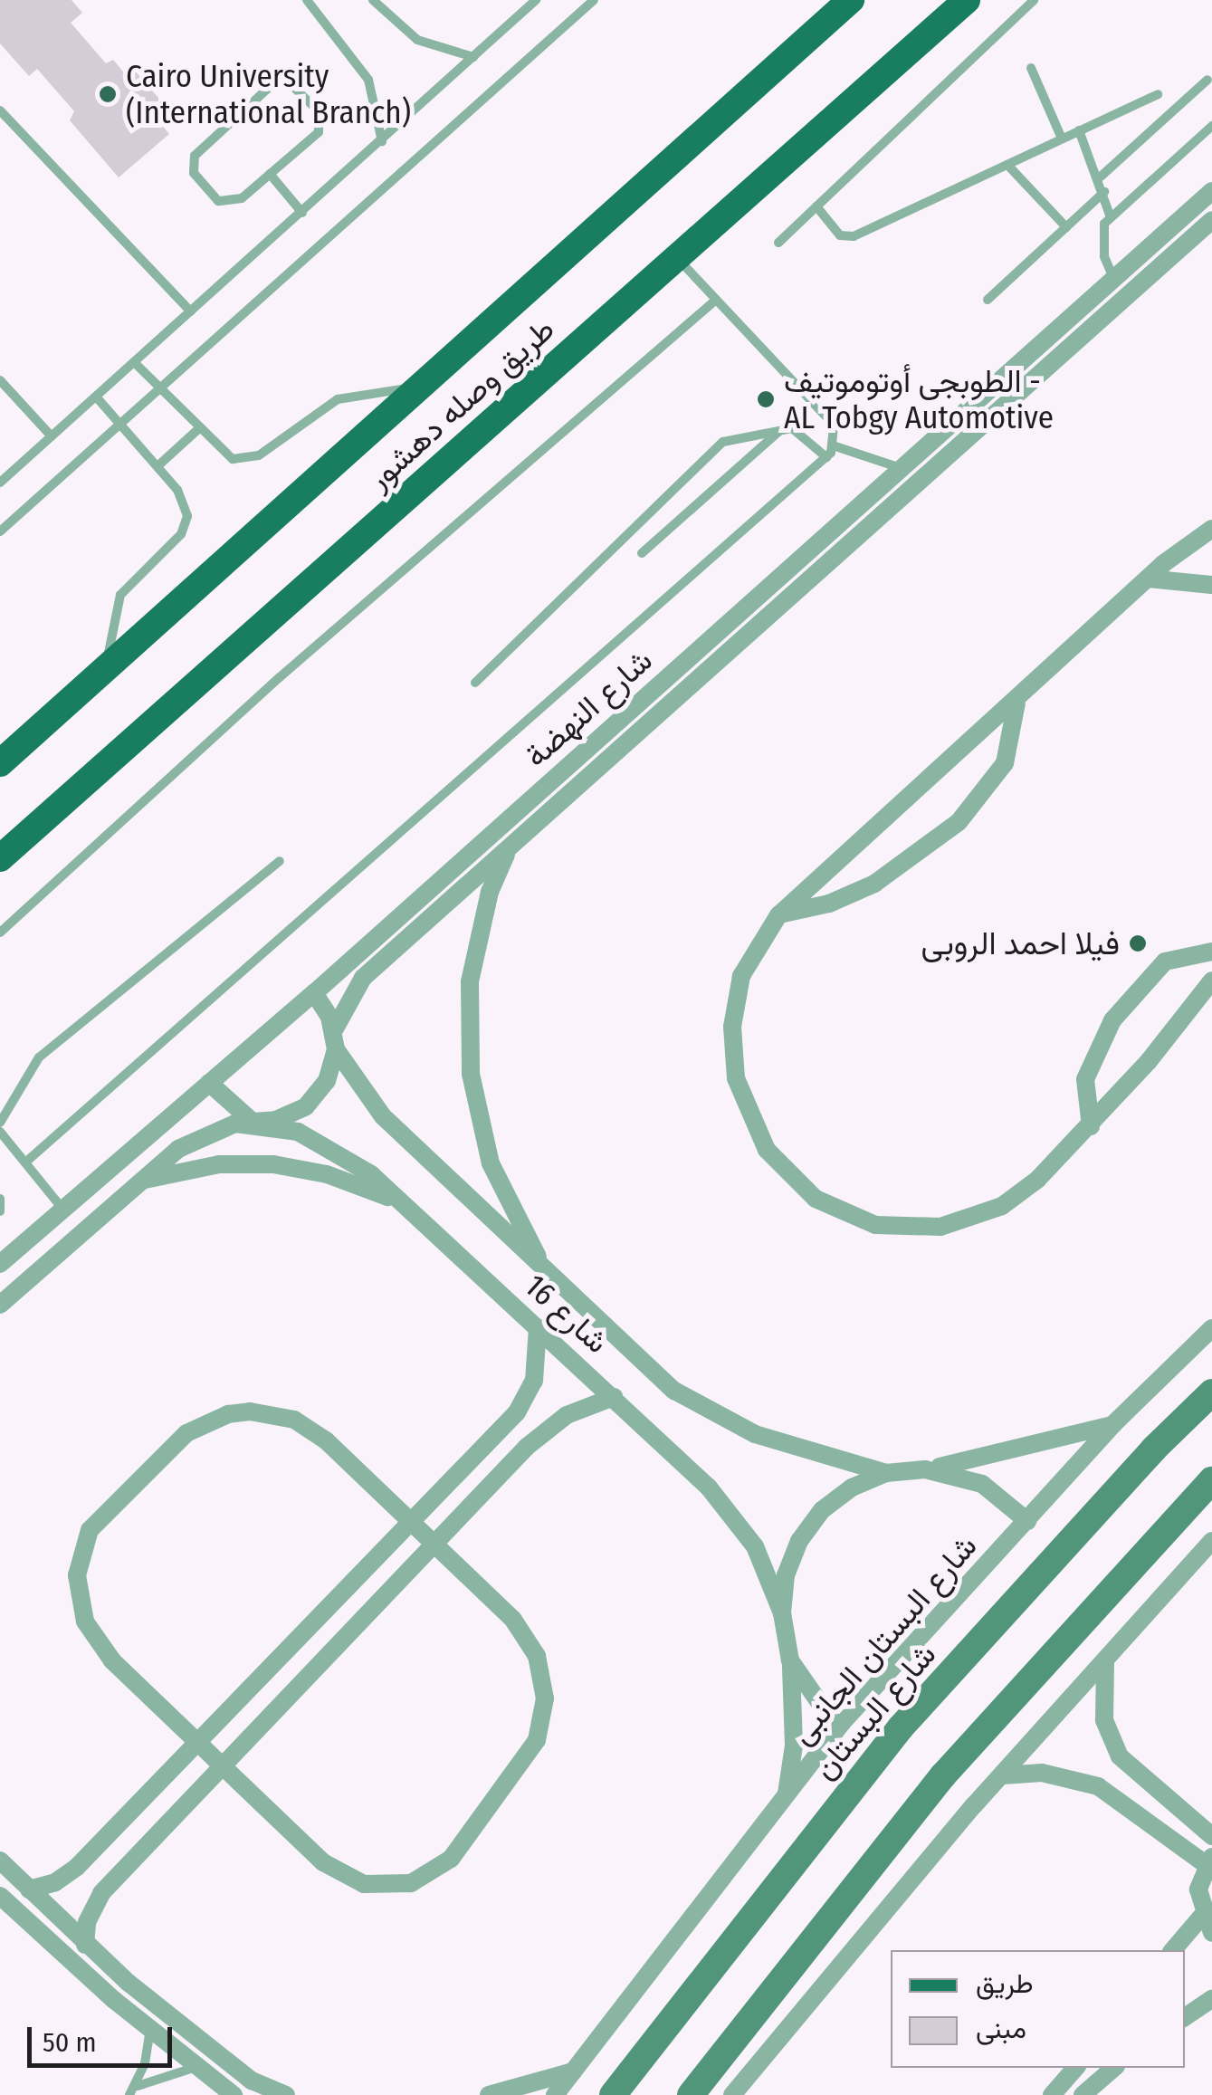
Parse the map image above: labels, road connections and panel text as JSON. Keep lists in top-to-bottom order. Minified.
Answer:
{"streets":{"main road":["طريق وصله دهشور"],"street":["شارع النهضة","شارع 16","شارع البستان الجانبى","شارع البستان"]},"crossings":[["شارع النهضة","شارع 16"]],"places":["Cairo University (International Branch)","الطوبجى أوتوموتيف - AL Tobgy Automotive","فيلا احمد الروبى"],"legend":["طريق","مبنى"],"scale_bar":"50 m"}
